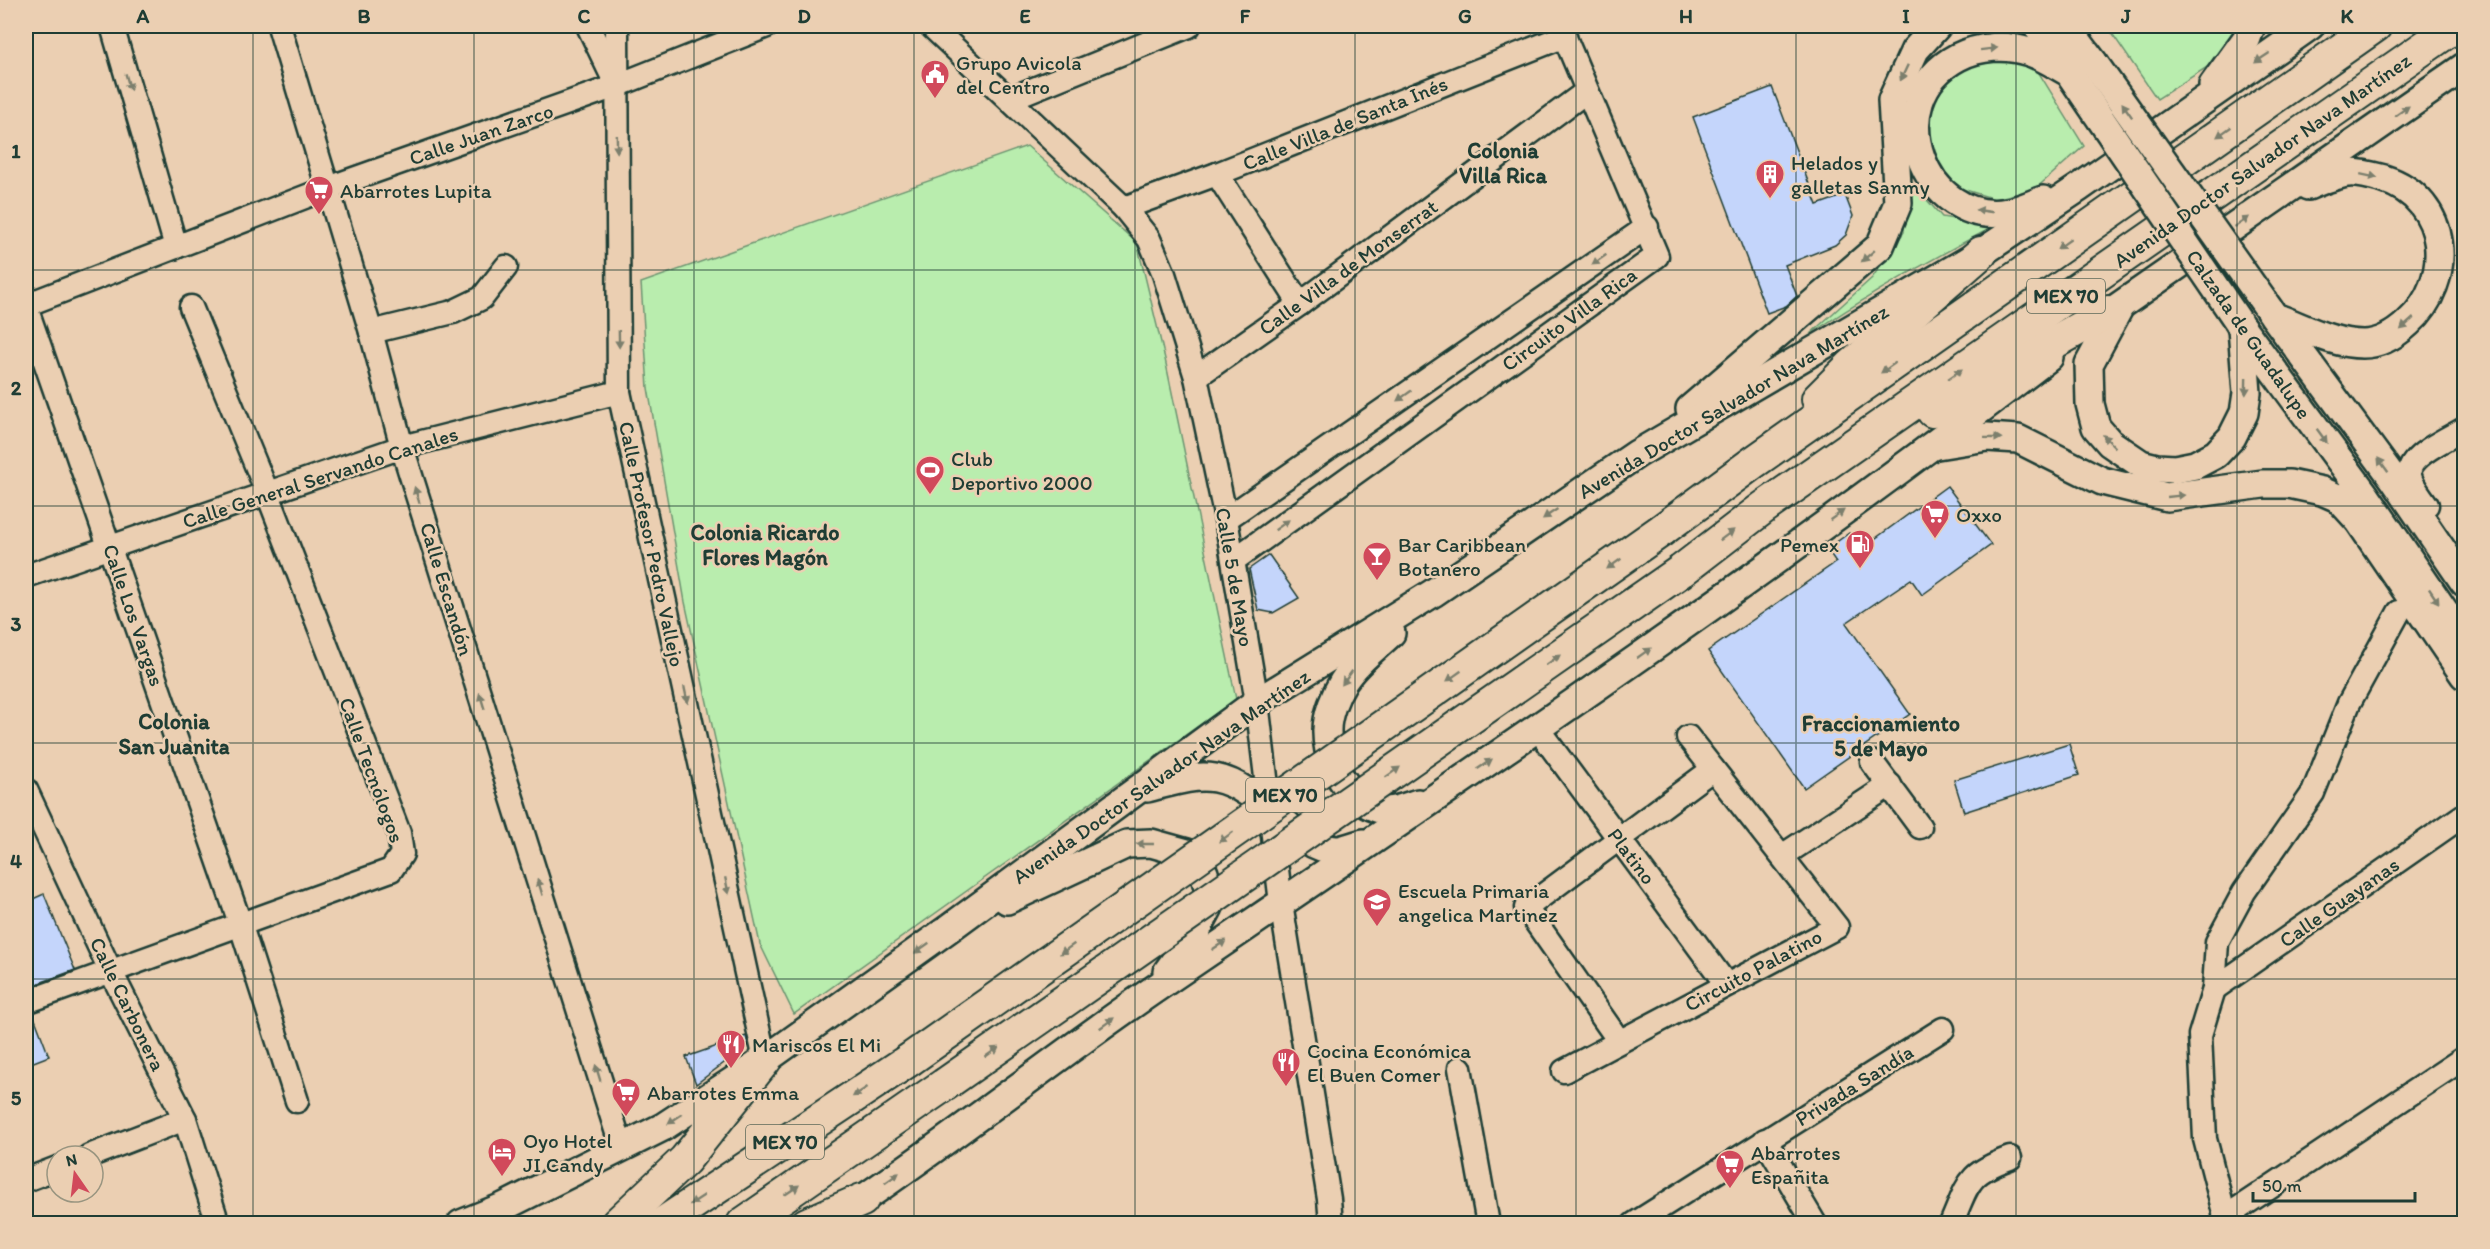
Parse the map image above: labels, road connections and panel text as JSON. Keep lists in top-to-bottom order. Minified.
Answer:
{"streets":{"highway":["Avenida Doctor Salvador Nava Martínez","MEX 70"],"main road":["Calzada de Guadalupe"],"street":["Calle Villa de Santa Inés","Calle Juan Zarco","Calle Villa de Monserrat","Circuito Villa Rica","Calle General Servando Canales","Calle Profesor Pedro Vallejo","Calle 5 de Mayo","Calle Escandón","Calle Los Vargas","Calle Tecnólogos","Platino","Calle Guayanas","Circuito Palatino","Calle Carbonera","Privada Sandía"]},"crossings":[["Calle Villa de Santa Inés","Circuito Villa Rica"],["Calle Villa de Santa Inés","Calle 5 de Mayo"],["Calle Juan Zarco","Calle Profesor Pedro Vallejo"],["Calle Juan Zarco","Calle Escandón"],["Calle Juan Zarco","Calle Los Vargas"],["Avenida Doctor Salvador Nava Martínez","Calle Profesor Pedro Vallejo"],["Avenida Doctor Salvador Nava Martínez","Calle 5 de Mayo"],["Avenida Doctor Salvador Nava Martínez","Calle Escandón"],["Avenida Doctor Salvador Nava Martínez","Platino"],["Calle Villa de Monserrat","Circuito Villa Rica"],["Calle Villa de Monserrat","Calle 5 de Mayo"],["Circuito Villa Rica","Calle 5 de Mayo"],["Calle General Servando Canales","Calle Profesor Pedro Vallejo"],["Calle General Servando Canales","Calle Escandón"],["Calle General Servando Canales","Calle Los Vargas"],["Calle General Servando Canales","Calle Tecnólogos"],["Calle Los Vargas","Calle Tecnólogos"],["Calle Tecnólogos","Calle Carbonera"],["Platino","Circuito Palatino"]],"one_way":["Calle Profesor Pedro Vallejo","Calle Escandón"],"districts":["Colonia Villa Rica","Colonia Ricardo Flores Magón","Colonia San Juanita","Fraccionamiento 5 de Mayo"],"places":{"public building":["Grupo Avicola del Centro"],"building":["Helados y galletas Sanmy"],"supermarket":["Abarrotes Lupita","Oxxo","Abarrotes Emma","Abarrotes Españita"],"sports":["Club Deportivo 2000"],"fuel station":["Pemex"],"bar":["Bar Caribbean Botanero"],"school or university":["Escuela Primaria angelica Martinez"],"restaurant":["Mariscos El Mi","Cocina Económica El Buen Comer"],"hotel":["Oyo Hotel JI Candy"]},"scale_bar":"50 m","north":"top","grid":{"columns":["A","B","C","D","E","F","G","H","I","J","K"],"rows":["1","2","3","4","5"]}}
